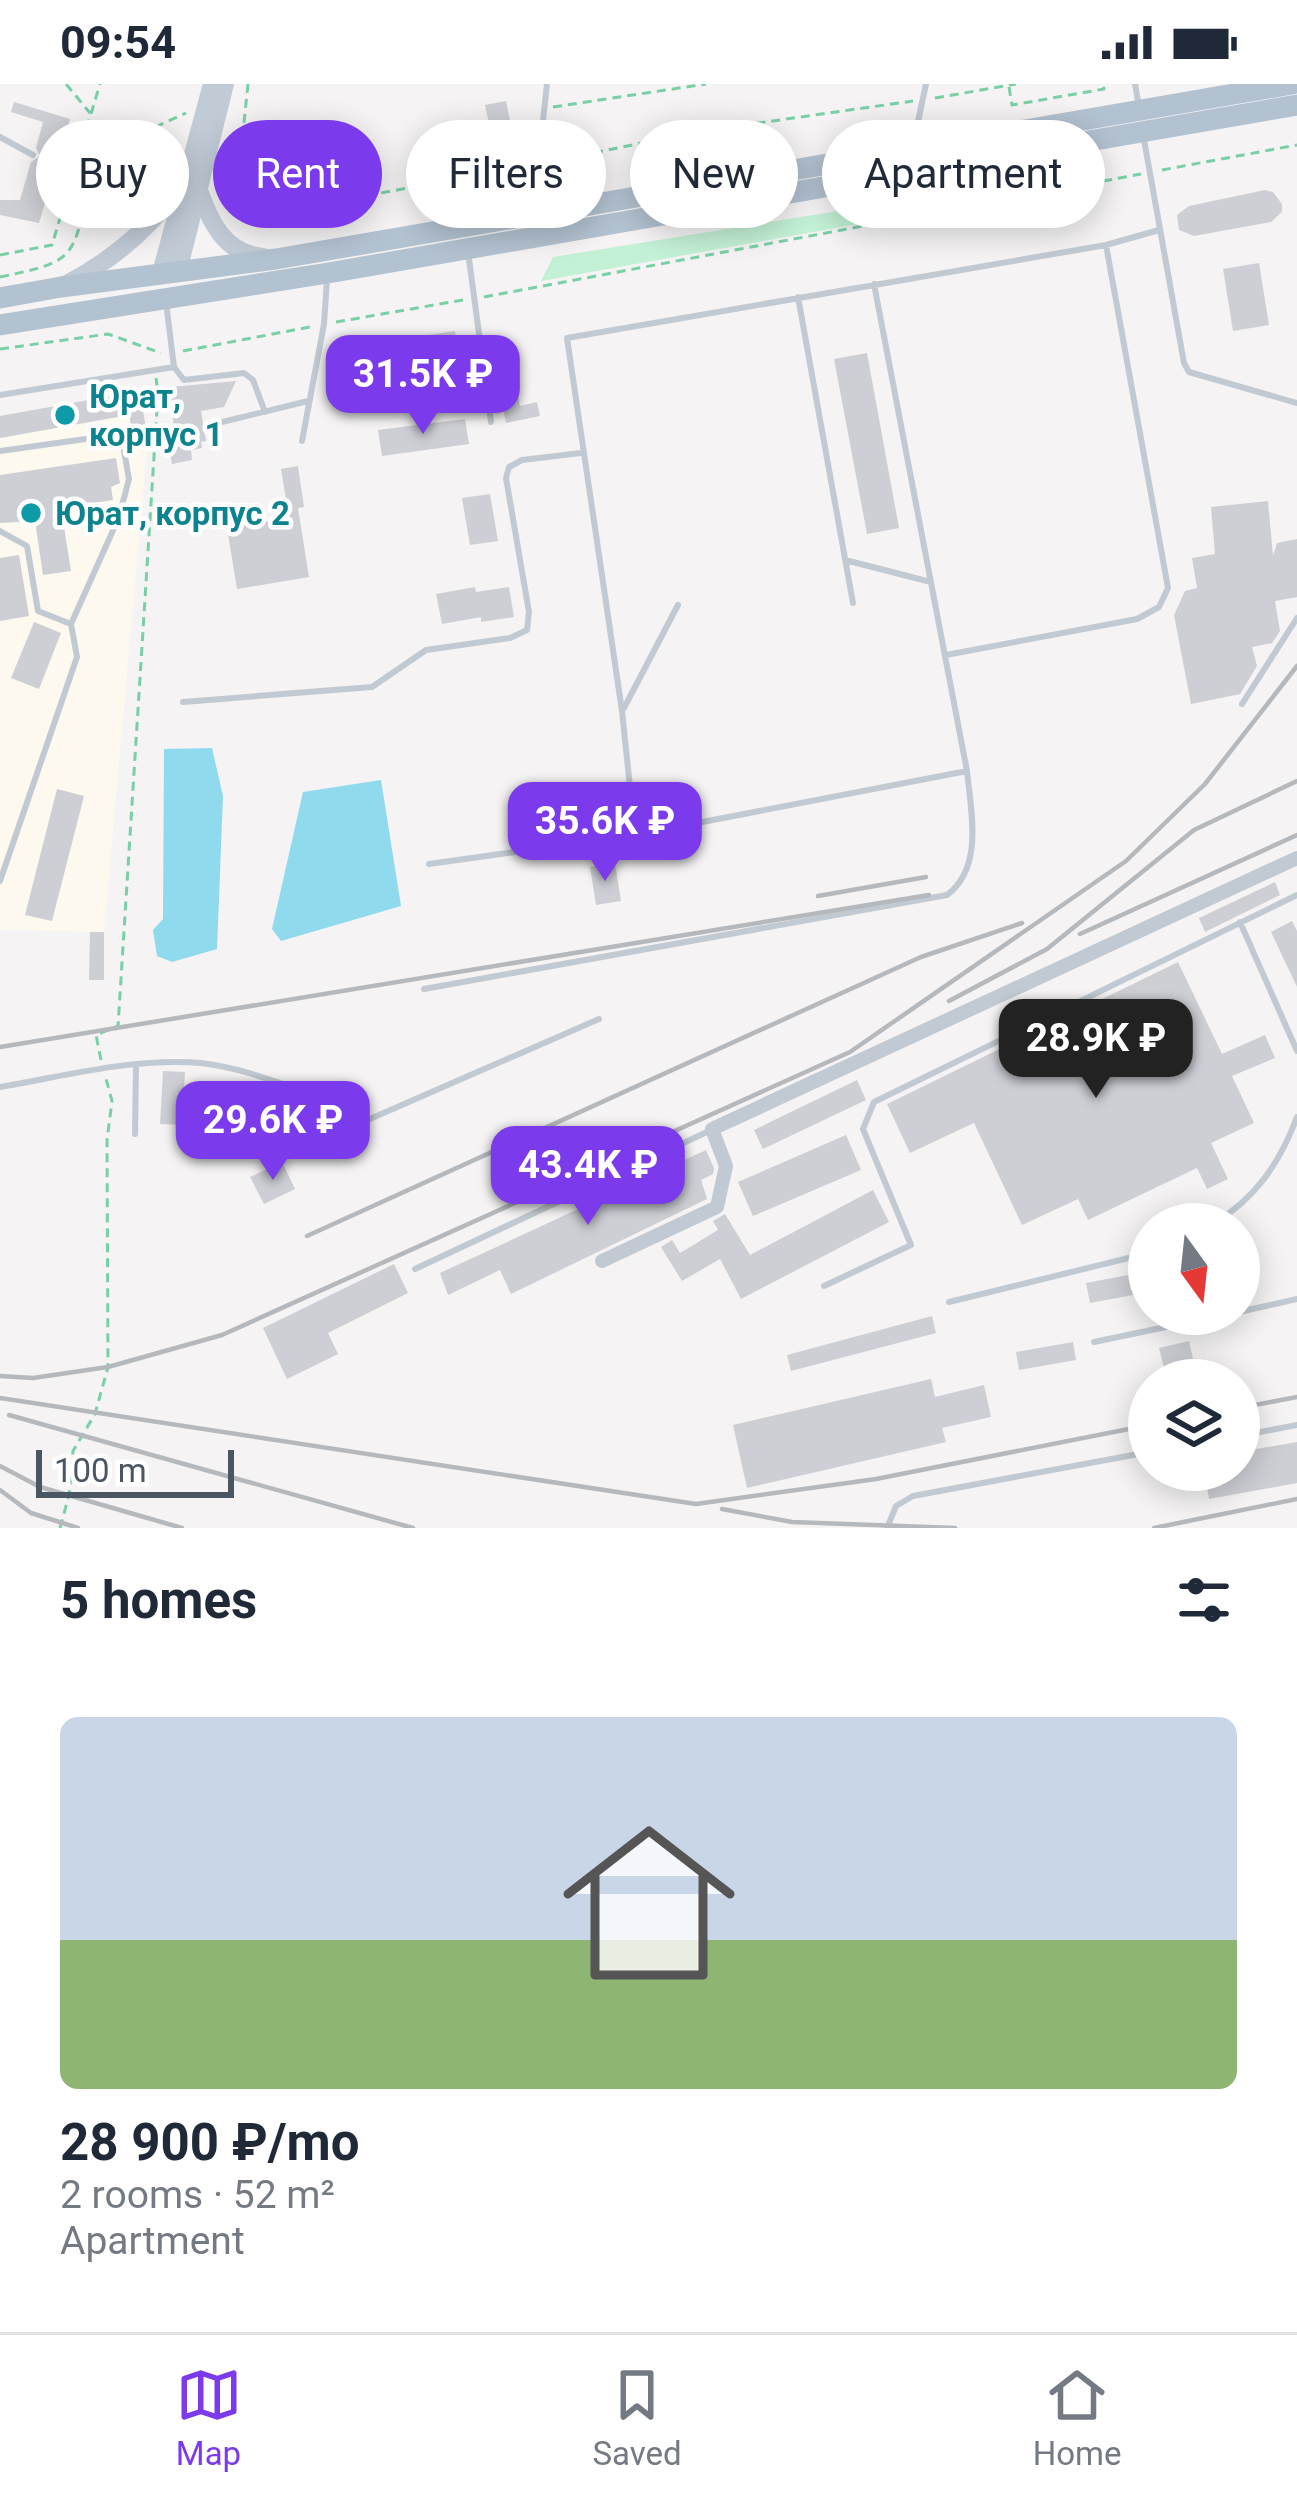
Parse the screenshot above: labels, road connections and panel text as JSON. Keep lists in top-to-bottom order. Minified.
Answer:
{"places":["Юрат, корпус 1","Юрат, корпус 2"],"scale_bar":"100 m","north":"bottom","page":{"status":"09:54","chip":["Buy","Rent","Filters","New","Apartment"],"price":["31.5K ₽","35.6K ₽","28.9K ₽","29.6K ₽","43.4K ₽"],"scale":"100 m","heading":"5 homes","list":[{"name":"28 900 ₽/mo","note":"2 rooms · 52 m² · Apartment"}],"tabs":["Map","Saved","Home"]}}
